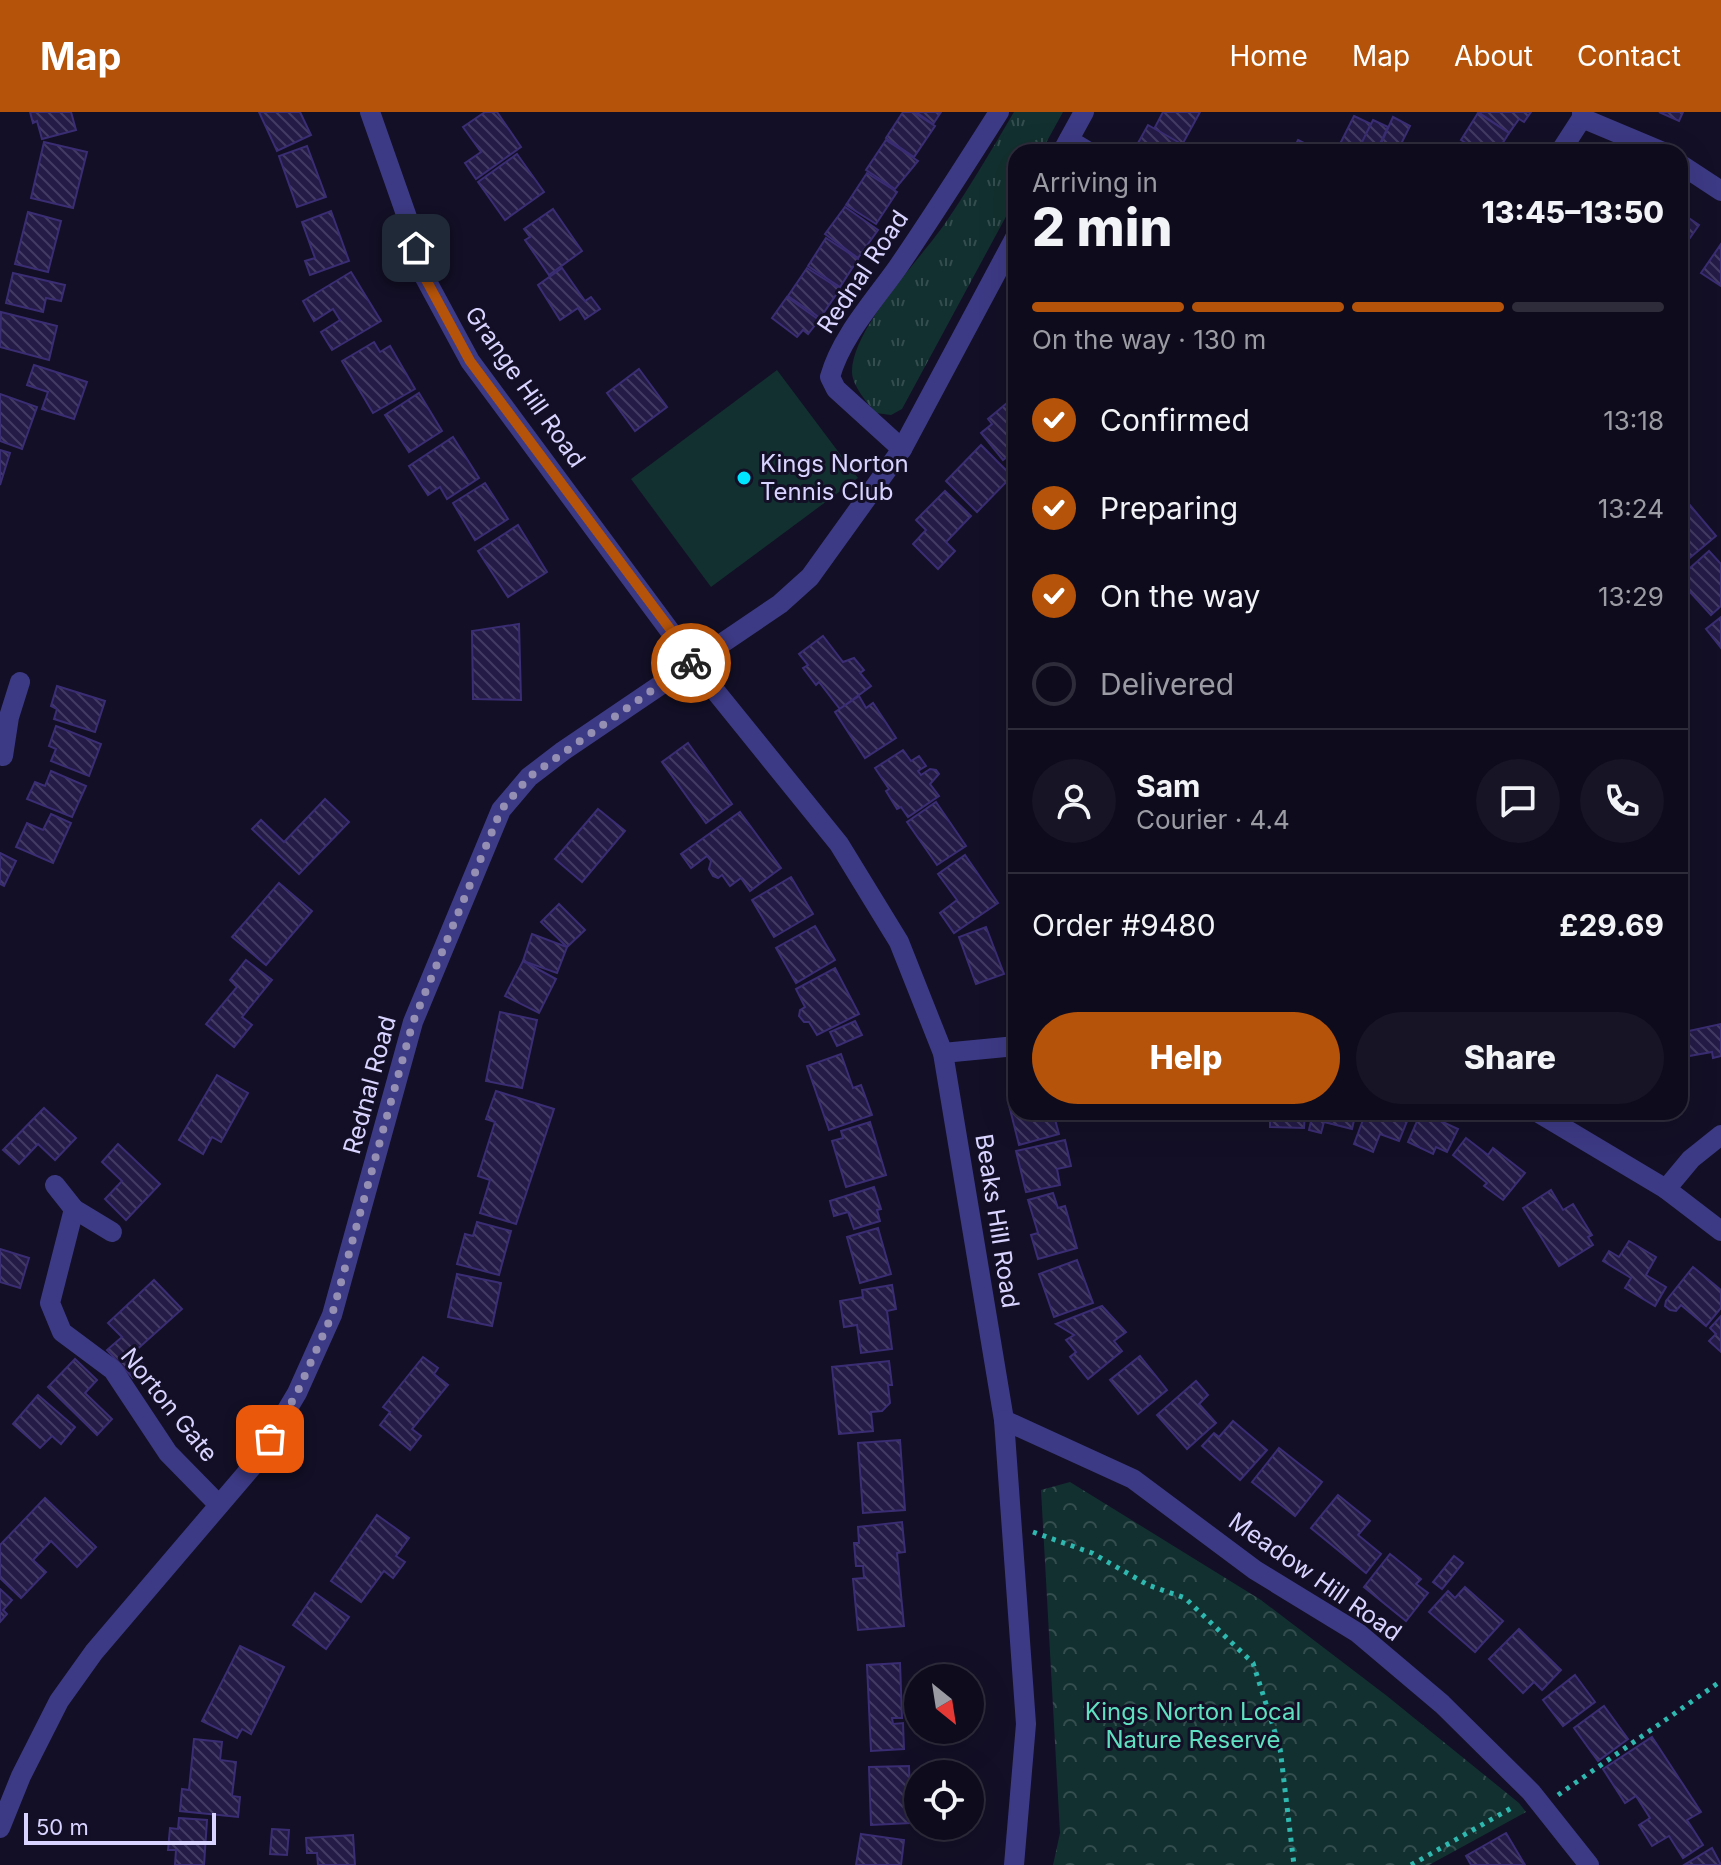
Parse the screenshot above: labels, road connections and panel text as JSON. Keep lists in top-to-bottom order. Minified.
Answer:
{"streets":{"street":["Rednal Road","Grange Hill Road","Beaks Hill Road","Norton Gate","Meadow Hill Road"]},"crossings":[["Rednal Road","Grange Hill Road"],["Rednal Road","Beaks Hill Road"],["Rednal Road","Norton Gate"],["Grange Hill Road","Beaks Hill Road"],["Beaks Hill Road","Meadow Hill Road"]],"parks":["Kings Norton Local Nature Reserve"],"places":["Kings Norton Tennis Club"],"scale_bar":"50 m","north":"bottom right","page":{"header":"Map","nav":["Home","Map","About","Contact"],"heading":["2 min","Arriving in","13:45–13:50"],"panel":["Sam","Courier · 4.4","Order #9480","£29.69"],"bar":"On the way · 130 m","list":[["Confirmed","13:18"],["Preparing","13:24"],["On the way","13:29"],"Delivered"],"buttons":["Help","Share"],"scale":"50 m"}}
